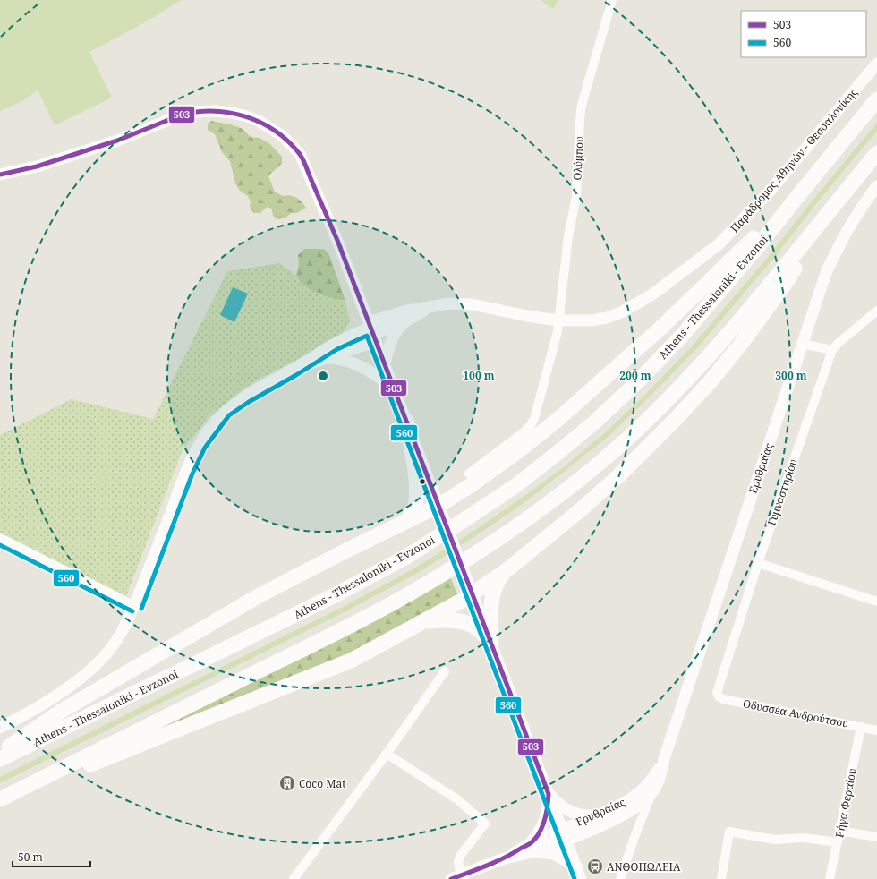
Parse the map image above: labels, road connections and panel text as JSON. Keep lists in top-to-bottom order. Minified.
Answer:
{"streets":{"highway":["Athens - Thessaloniki - Evzonoi"],"main road":["Παράδρομος Αθηνών - Θεσσαλονίκης","Ερυθραίας"],"street":["Ολύμπου","Γυμναστηρίου","Οδυσσέα Ανδρούτσου","Ρήγα Φεραίου"]},"crossings":[["Ολύμπου","Παράδρομος Αθηνών - Θεσσαλονίκης"],["Παράδρομος Αθηνών - Θεσσαλονίκης","Ερυθραίας"],["Γυμναστηρίου","Οδυσσέα Ανδρούτσου"],["Οδυσσέα Ανδρούτσου","Ρήγα Φεραίου"]],"places":{"building":["Coco Mat"],"bus stop":["ΑΝΘΟΠΩΛΕΙΑ"]},"lines":["transit line 503","transit line 560"],"legend":["503","560"],"scale_bar":"50 m","rings":["100 m","200 m","300 m"]}
